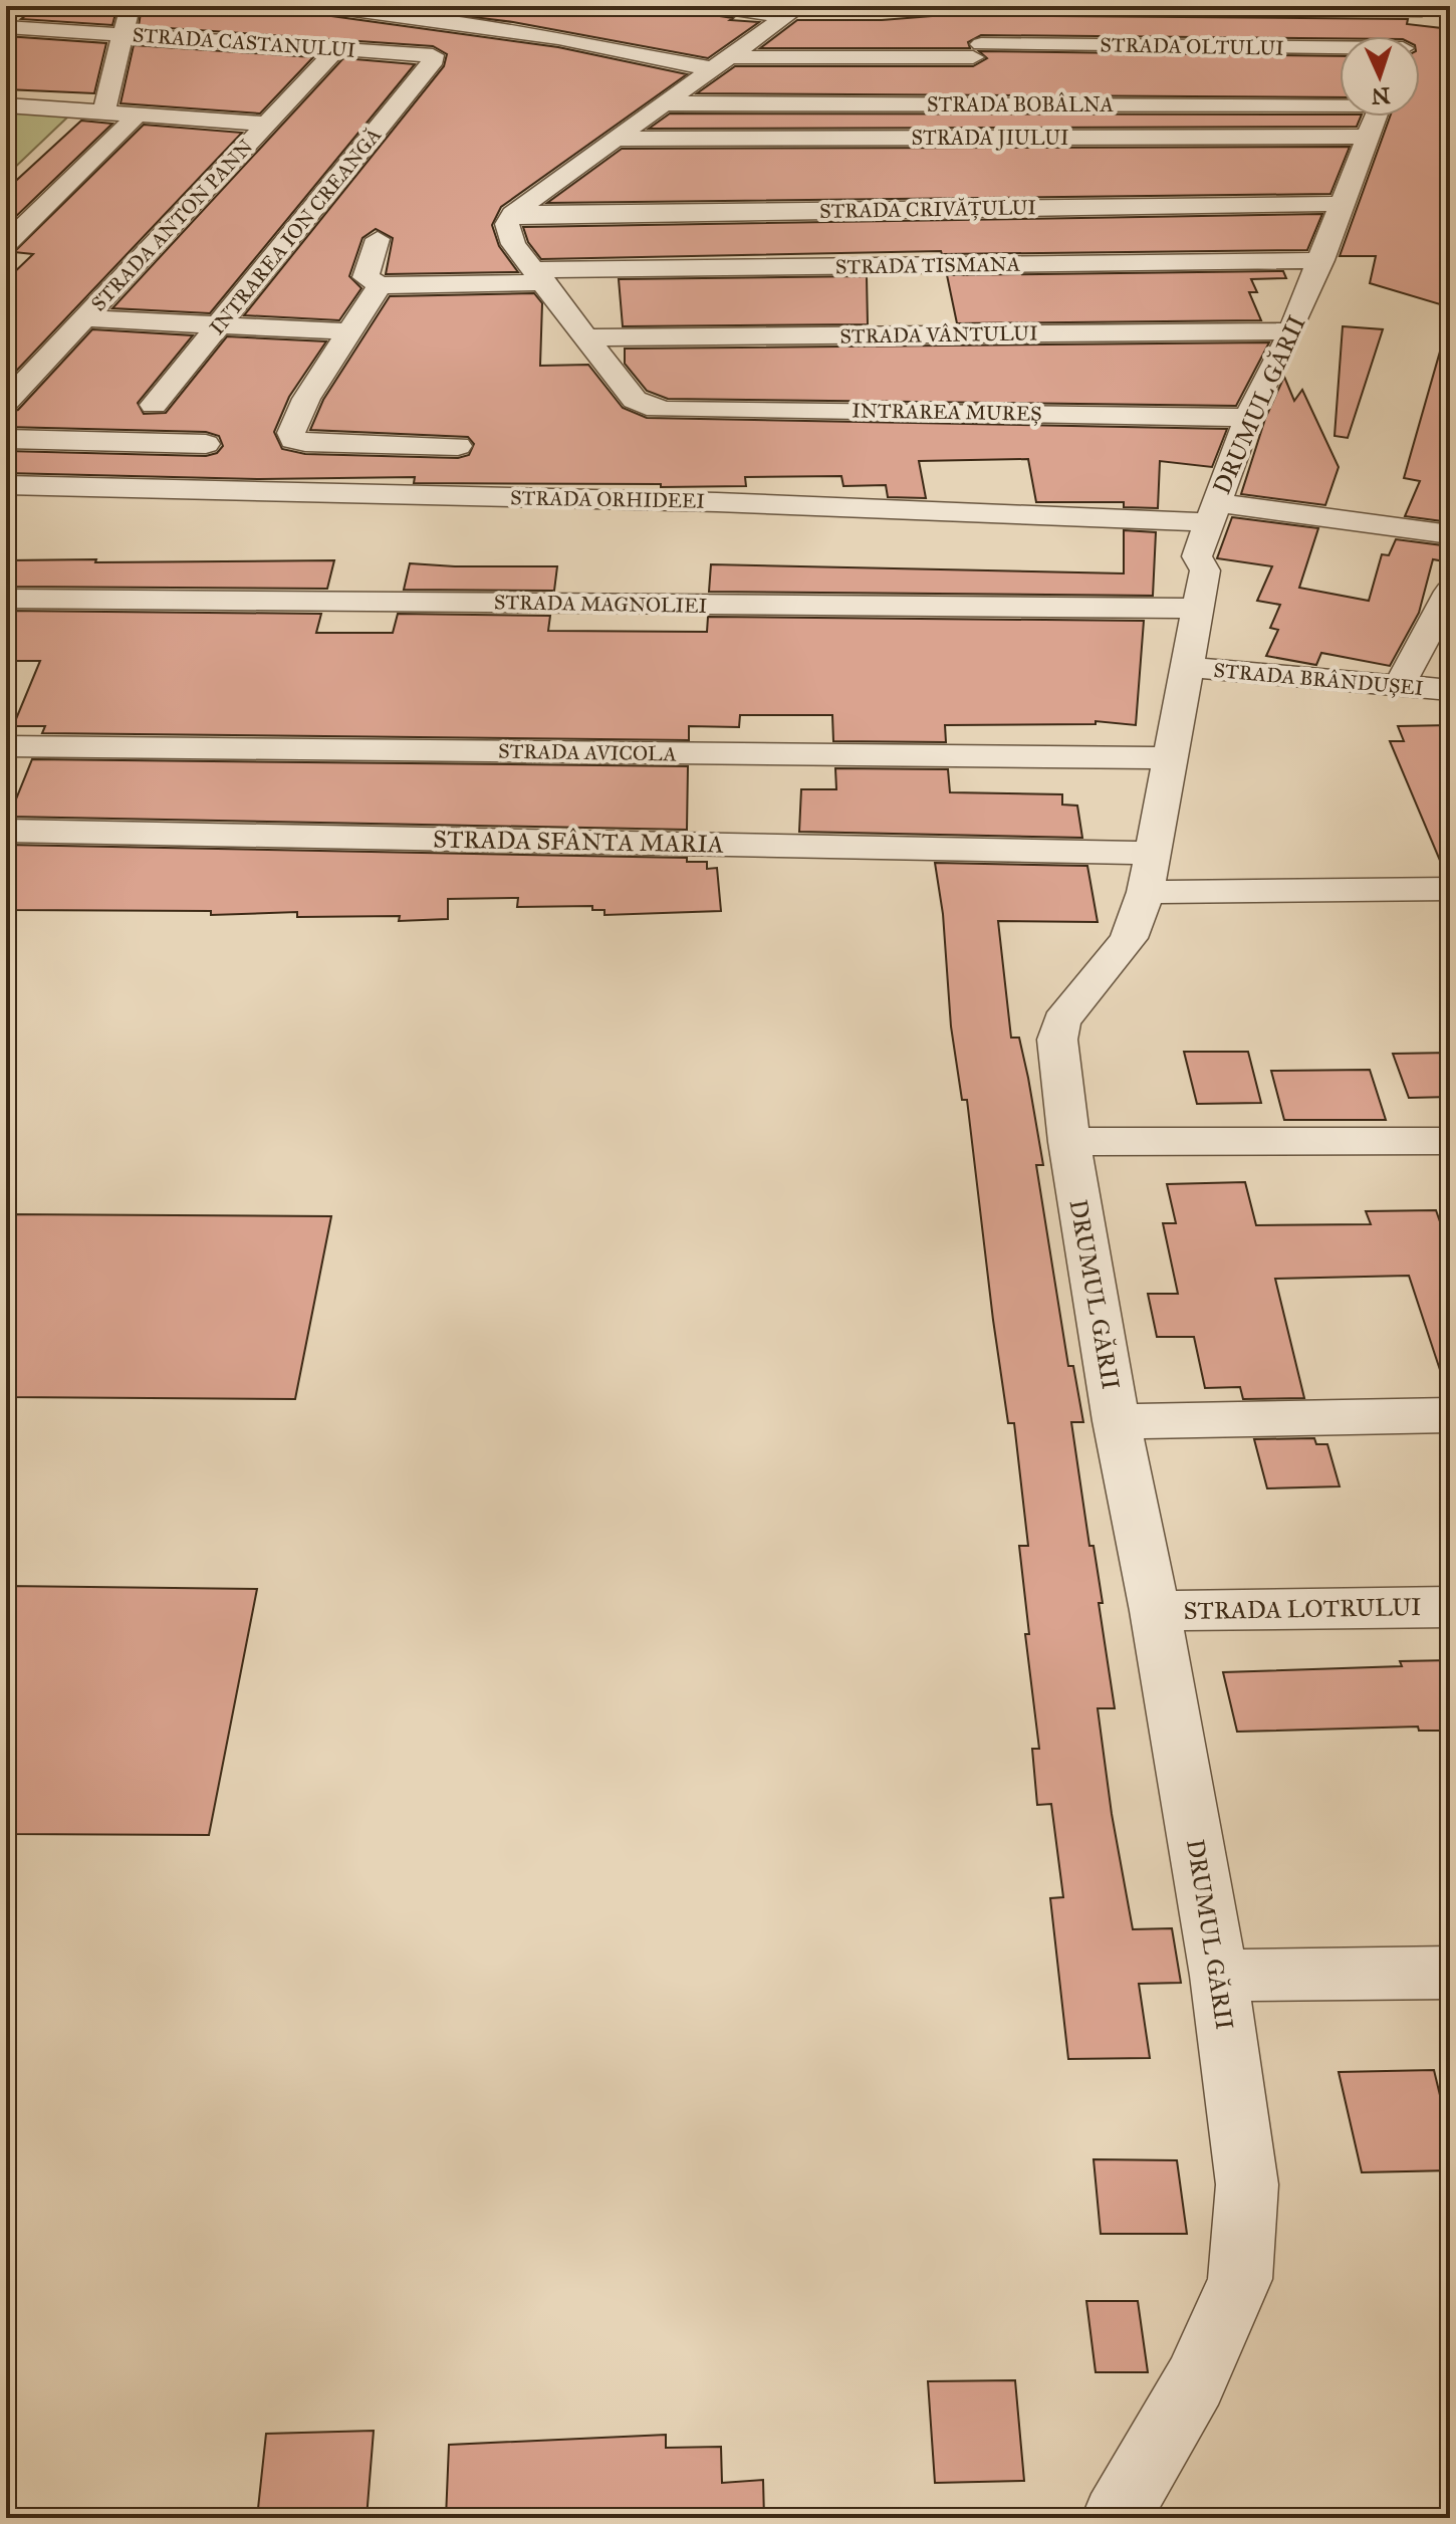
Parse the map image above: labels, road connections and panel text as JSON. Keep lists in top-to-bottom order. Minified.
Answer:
{"streets":{"street":["STRADA CASTANULUI","STRADA OLTULUI","STRADA BOBÂLNA","STRADA JIULUI","STRADA CRIVĂȚULUI","STRADA ANTON PANN","INTRAREA ION CREANGĂ","STRADA TISMANA","STRADA VÂNTULUI","DRUMUL GĂRII","INTRAREA MUREȘ","STRADA ORHIDEEI","STRADA MAGNOLIEI","STRADA BRÂNDUȘEI","STRADA AVICOLA","STRADA SFÂNTA MARIA","STRADA LOTRULUI"]},"crossings":[["STRADA CASTANULUI","STRADA ANTON PANN"],["STRADA CASTANULUI","INTRAREA ION CREANGĂ"],["STRADA JIULUI","DRUMUL GĂRII"],["STRADA CRIVĂȚULUI","DRUMUL GĂRII"],["STRADA TISMANA","DRUMUL GĂRII"],["STRADA VÂNTULUI","DRUMUL GĂRII"],["STRADA VÂNTULUI","INTRAREA MUREȘ"],["DRUMUL GĂRII","INTRAREA MUREȘ"],["DRUMUL GĂRII","STRADA ORHIDEEI"],["DRUMUL GĂRII","STRADA MAGNOLIEI"],["DRUMUL GĂRII","STRADA BRÂNDUȘEI"],["DRUMUL GĂRII","STRADA AVICOLA"],["DRUMUL GĂRII","STRADA SFÂNTA MARIA"],["DRUMUL GĂRII","STRADA LOTRULUI"]],"north":"bottom"}
